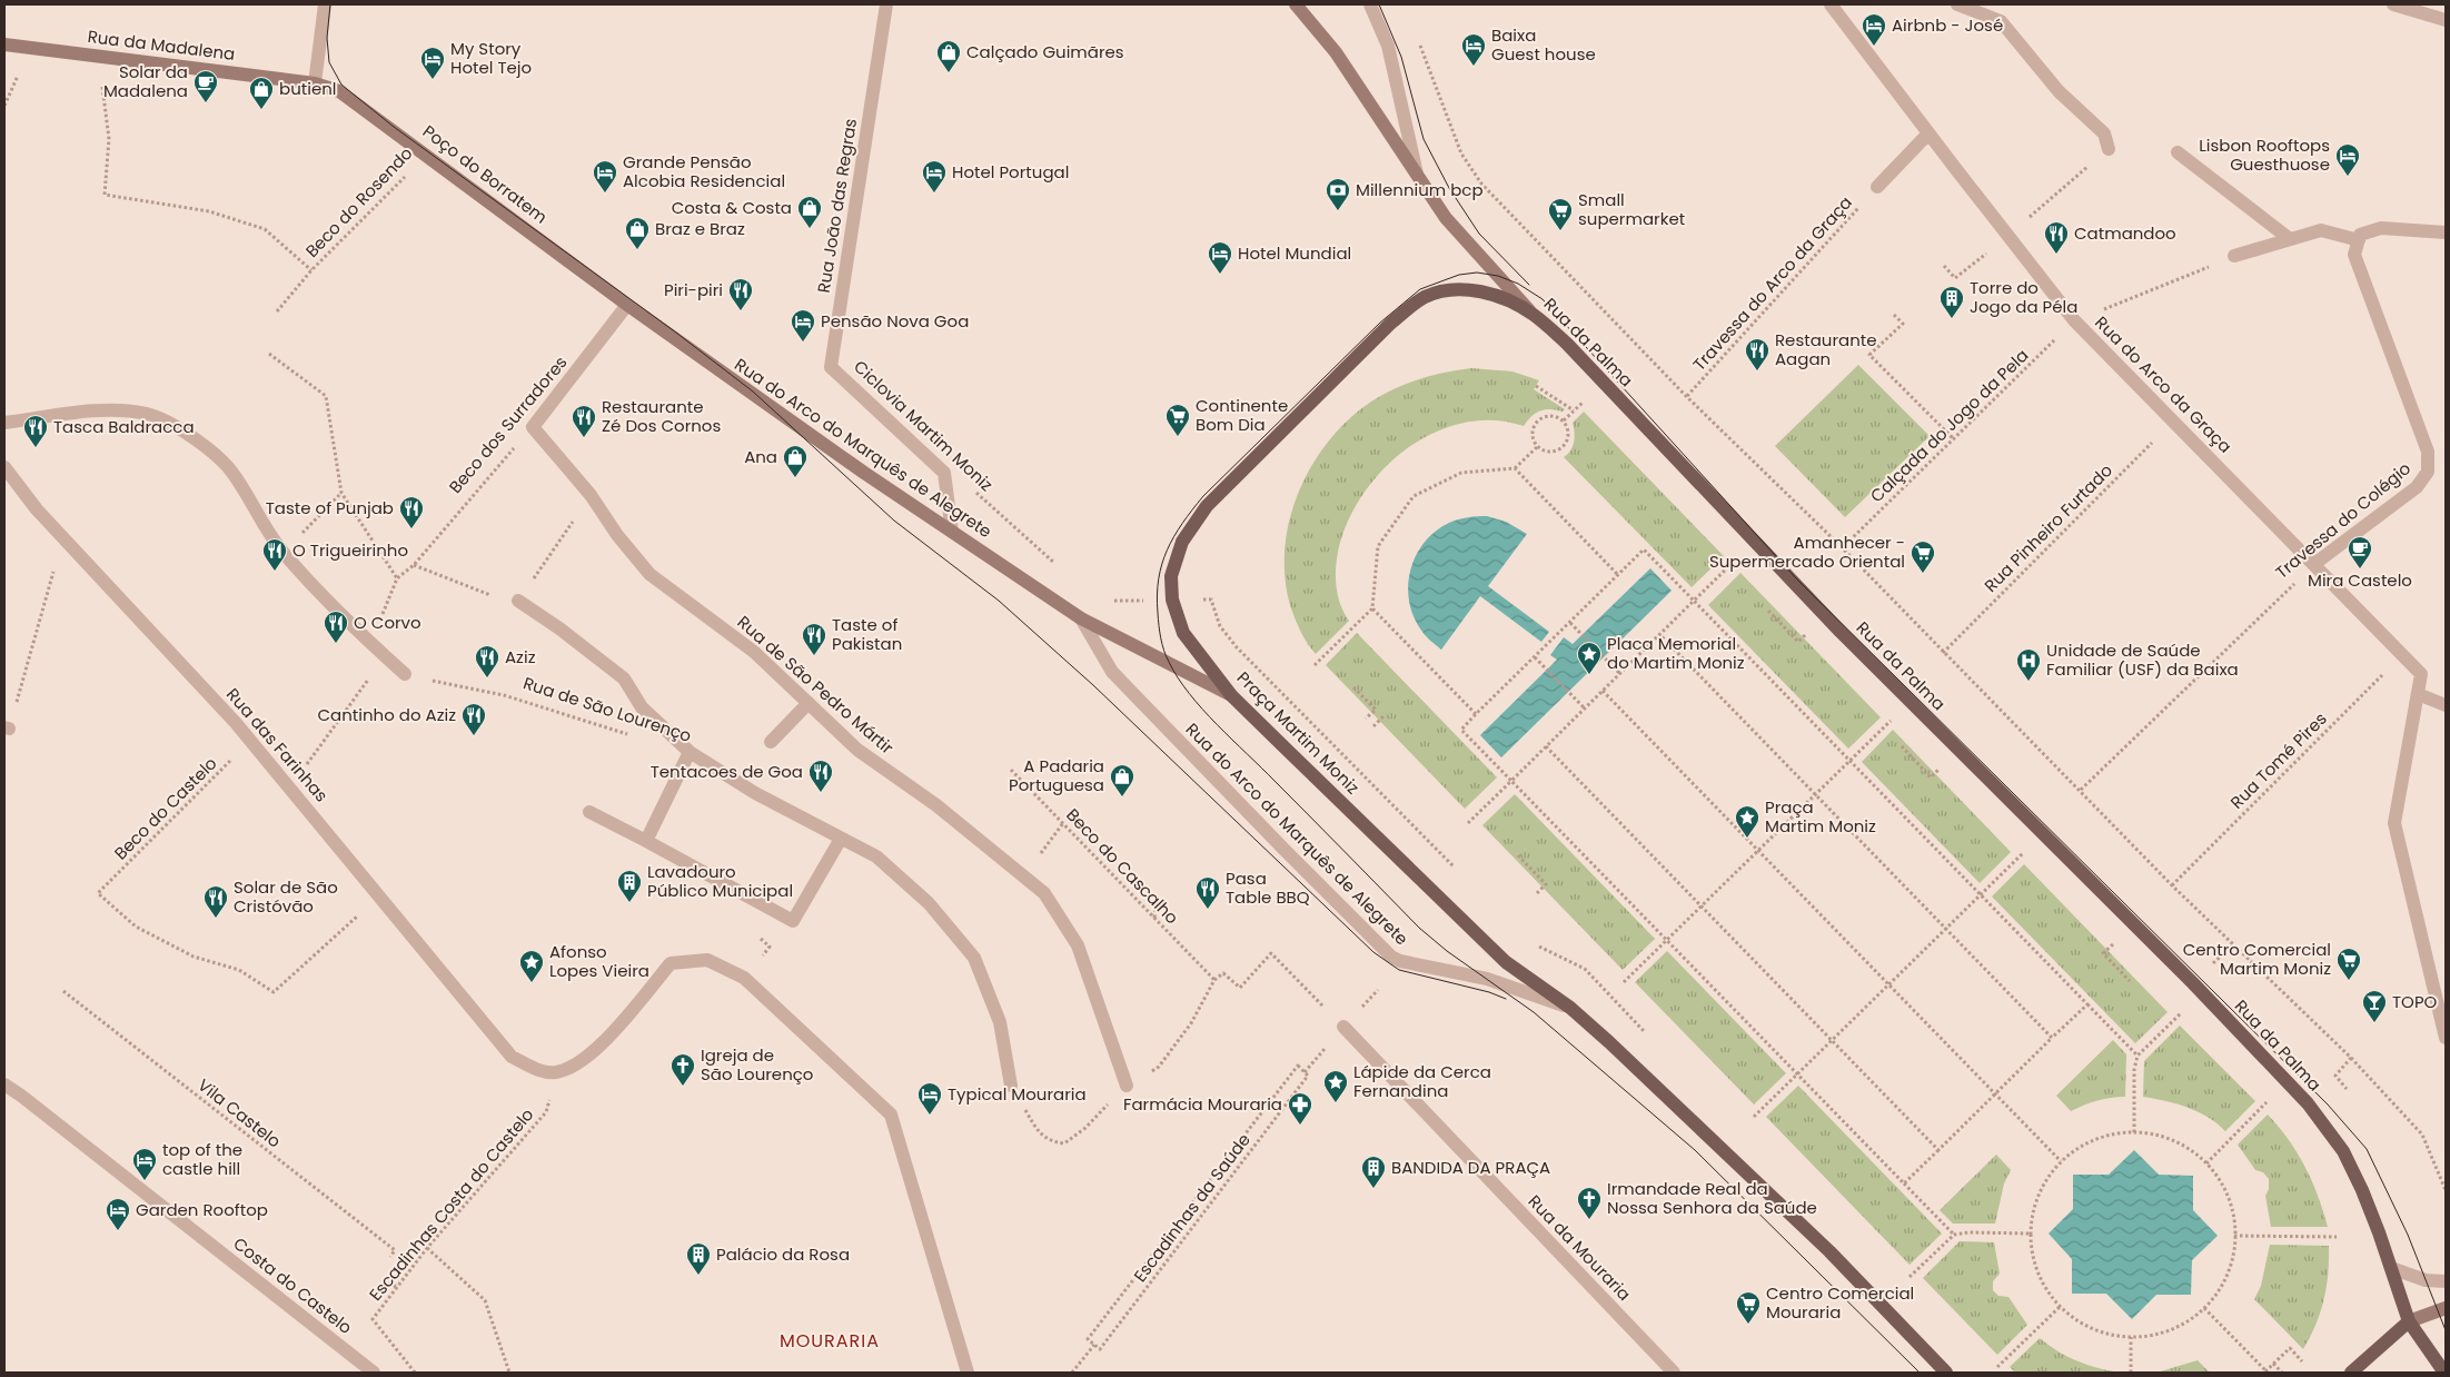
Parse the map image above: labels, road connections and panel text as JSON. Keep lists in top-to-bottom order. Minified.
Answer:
{"streets":{"main road":["Rua da Madalena","Poço do Borratem","Rua da Palma","Rua do Arco do Marquês de Alegrete","Praça Martim Moniz"],"street":["Rua João das Regras","Rua do Arco da Graça","Beco dos Surradores","Travessa do Colégio","Rua de São Pedro Mártir","Rua de São Lourenço","Rua das Farinhas","Rua da Mouraria","Costa do Castelo"],"path":["Beco do Rosendo","Travessa do Arco da Graça","Ciclovia Martim Moniz","Calçada do Jogo da Pela","Rua Pinheiro Furtado","Rua Tomé Pires","Beco do Castelo","Beco do Cascalho","Vila Castelo","Escadinhas Costa do Castelo","Escadinhas da Saúde"]},"crossings":[["Rua da Madalena","Poço do Borratem"],["Rua da Madalena","Beco do Rosendo"],["Poço do Borratem","Beco do Rosendo"],["Poço do Borratem","Beco dos Surradores"],["Poço do Borratem","Rua do Arco do Marquês de Alegrete"],["Rua João das Regras","Rua do Arco do Marquês de Alegrete"],["Rua da Palma","Praça Martim Moniz"],["Rua do Arco da Graça","Calçada do Jogo da Pela"],["Rua do Arco da Graça","Travessa do Colégio"],["Rua do Arco da Graça","Rua Pinheiro Furtado"],["Rua do Arco da Graça","Rua Tomé Pires"],["Beco dos Surradores","Rua do Arco do Marquês de Alegrete"],["Beco dos Surradores","Rua de São Pedro Mártir"],["Beco dos Surradores","Rua de São Lourenço"],["Rua do Arco do Marquês de Alegrete","Praça Martim Moniz"],["Rua das Farinhas","Beco do Castelo"],["Rua das Farinhas","Escadinhas Costa do Castelo"]],"districts":["MOURARIA"],"places":{"hotel":["Airbnb - José","Baixa Guest house","My Story Hotel Tejo","Lisbon Rooftops Guesthuose","Grande Pensão Alcobia Residencial","Hotel Portugal","Hotel Mundial","Pensão Nova Goa","Typical Mouraria","top of the castle hill","Garden Rooftop"],"shop":["Calçado Guimãres","butienl","Costa & Costa","Braz e Braz","Ana","A Padaria Portuguesa"],"cafe":["Solar da Madalena","Mira Castelo"],"bank":["Millennium bcp"],"supermarket":["Small supermarket","Continente Bom Dia","Amanhecer - Supermercado Oriental","Centro Comercial Martim Moniz","Centro Comercial Mouraria"],"restaurant":["Catmandoo","Piri-piri","Restaurante Aagan","Restaurante Zé Dos Cornos","Tasca Baldracca","Taste of Punjab","O Trigueirinho","O Corvo","Taste of Pakistan","Aziz","Cantinho do Aziz","Tentacoes de Goa","Pasa Table BBQ","Solar de São Cristóvão"],"building":["Torre do Jogo da Péla","Lavadouro Público Municipal","BANDIDA DA PRAÇA","Palácio da Rosa"],"place":["Placa Memorial do Martim Moniz","Praça Martim Moniz","Afonso Lopes Vieira","Lápide da Cerca Fernandina"],"hospital":["Unidade de Saúde Familiar (USF) da Baixa"],"bar":["TOPO"],"church":["Igreja de São Lourenço","Irmandade Real da Nossa Senhora da Saúde"],"pharmacy":["Farmácia Mouraria"]}}
